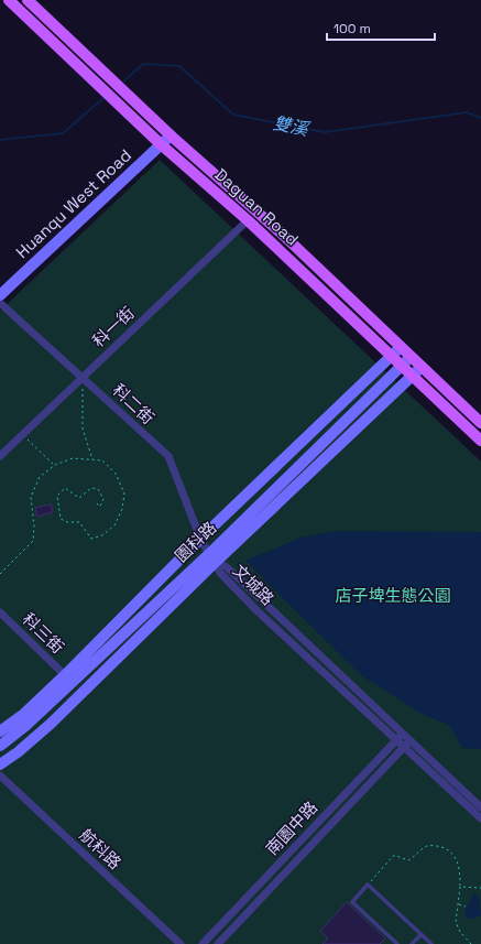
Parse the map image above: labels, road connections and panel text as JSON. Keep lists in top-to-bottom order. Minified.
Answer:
{"streets":{"main road":["Daguan Road"],"street":["Huanqu West Road","科一街","科二街","園科路","文城路","科三街","南園中路","航科路"]},"crossings":[["Huanqu West Road","Daguan Road"],["Daguan Road","科一街"],["Daguan Road","園科路"],["科一街","科二街"],["科二街","園科路"],["科二街","文城路"],["園科路","文城路"],["文城路","南園中路"]],"water":["雙溪"],"parks":["店子埤生態公園"],"scale_bar":"100 m"}
